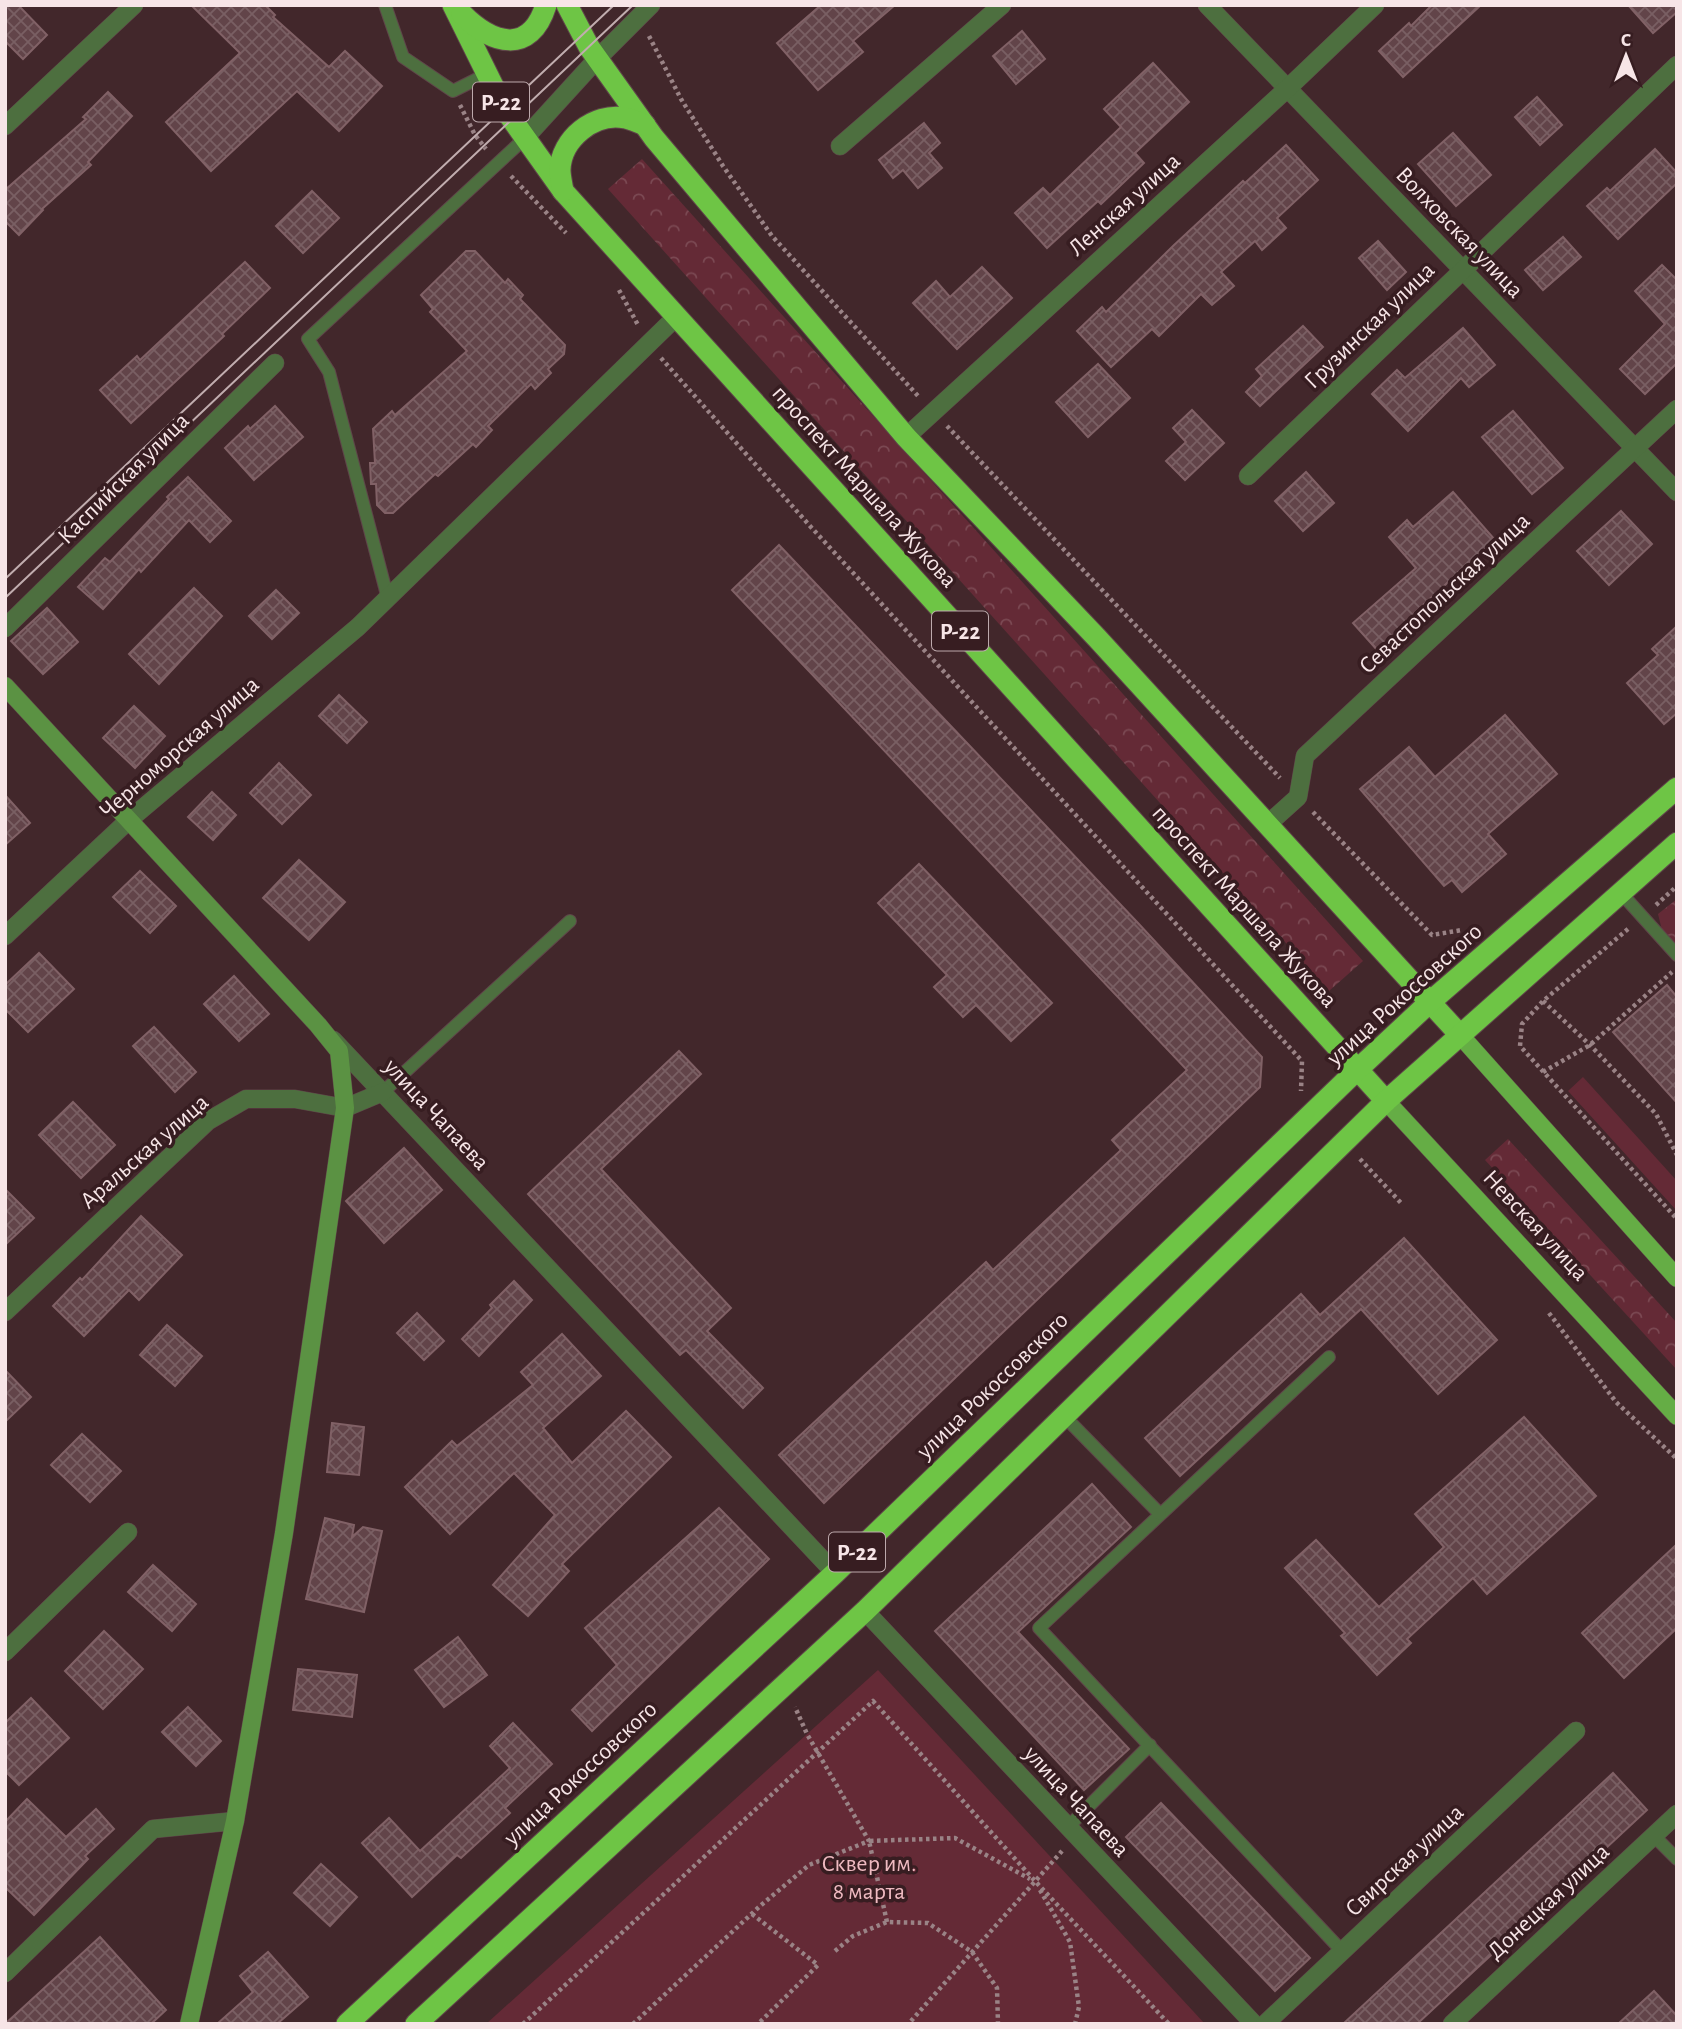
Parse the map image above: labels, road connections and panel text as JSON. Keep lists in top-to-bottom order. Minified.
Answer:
{"streets":{"highway":["Р-22","проспект Маршала Жукова","улица Рокоссовского","Невская улица"],"street":["Ленская улица","Волховская улица","Грузинская улица","Каспийская улица","Севастопольская улица","Черноморская улица","улица Чапаева","Аральская улица","Свирская улица","Донецкая улица"]},"crossings":[["Р-22","улица Чапаева"],["Р-22","Невская улица"],["Ленская улица","Волховская улица"],["Волховская улица","Грузинская улица"],["Волховская улица","Севастопольская улица"],["проспект Маршала Жукова","Черноморская улица"],["проспект Маршала Жукова","улица Рокоссовского"],["проспект Маршала Жукова","Невская улица"],["Черноморская улица","улица Чапаева"],["улица Рокоссовского","улица Чапаева"],["улица Рокоссовского","Невская улица"]],"parks":["Сквер им. 8 марта"],"north":"top"}
